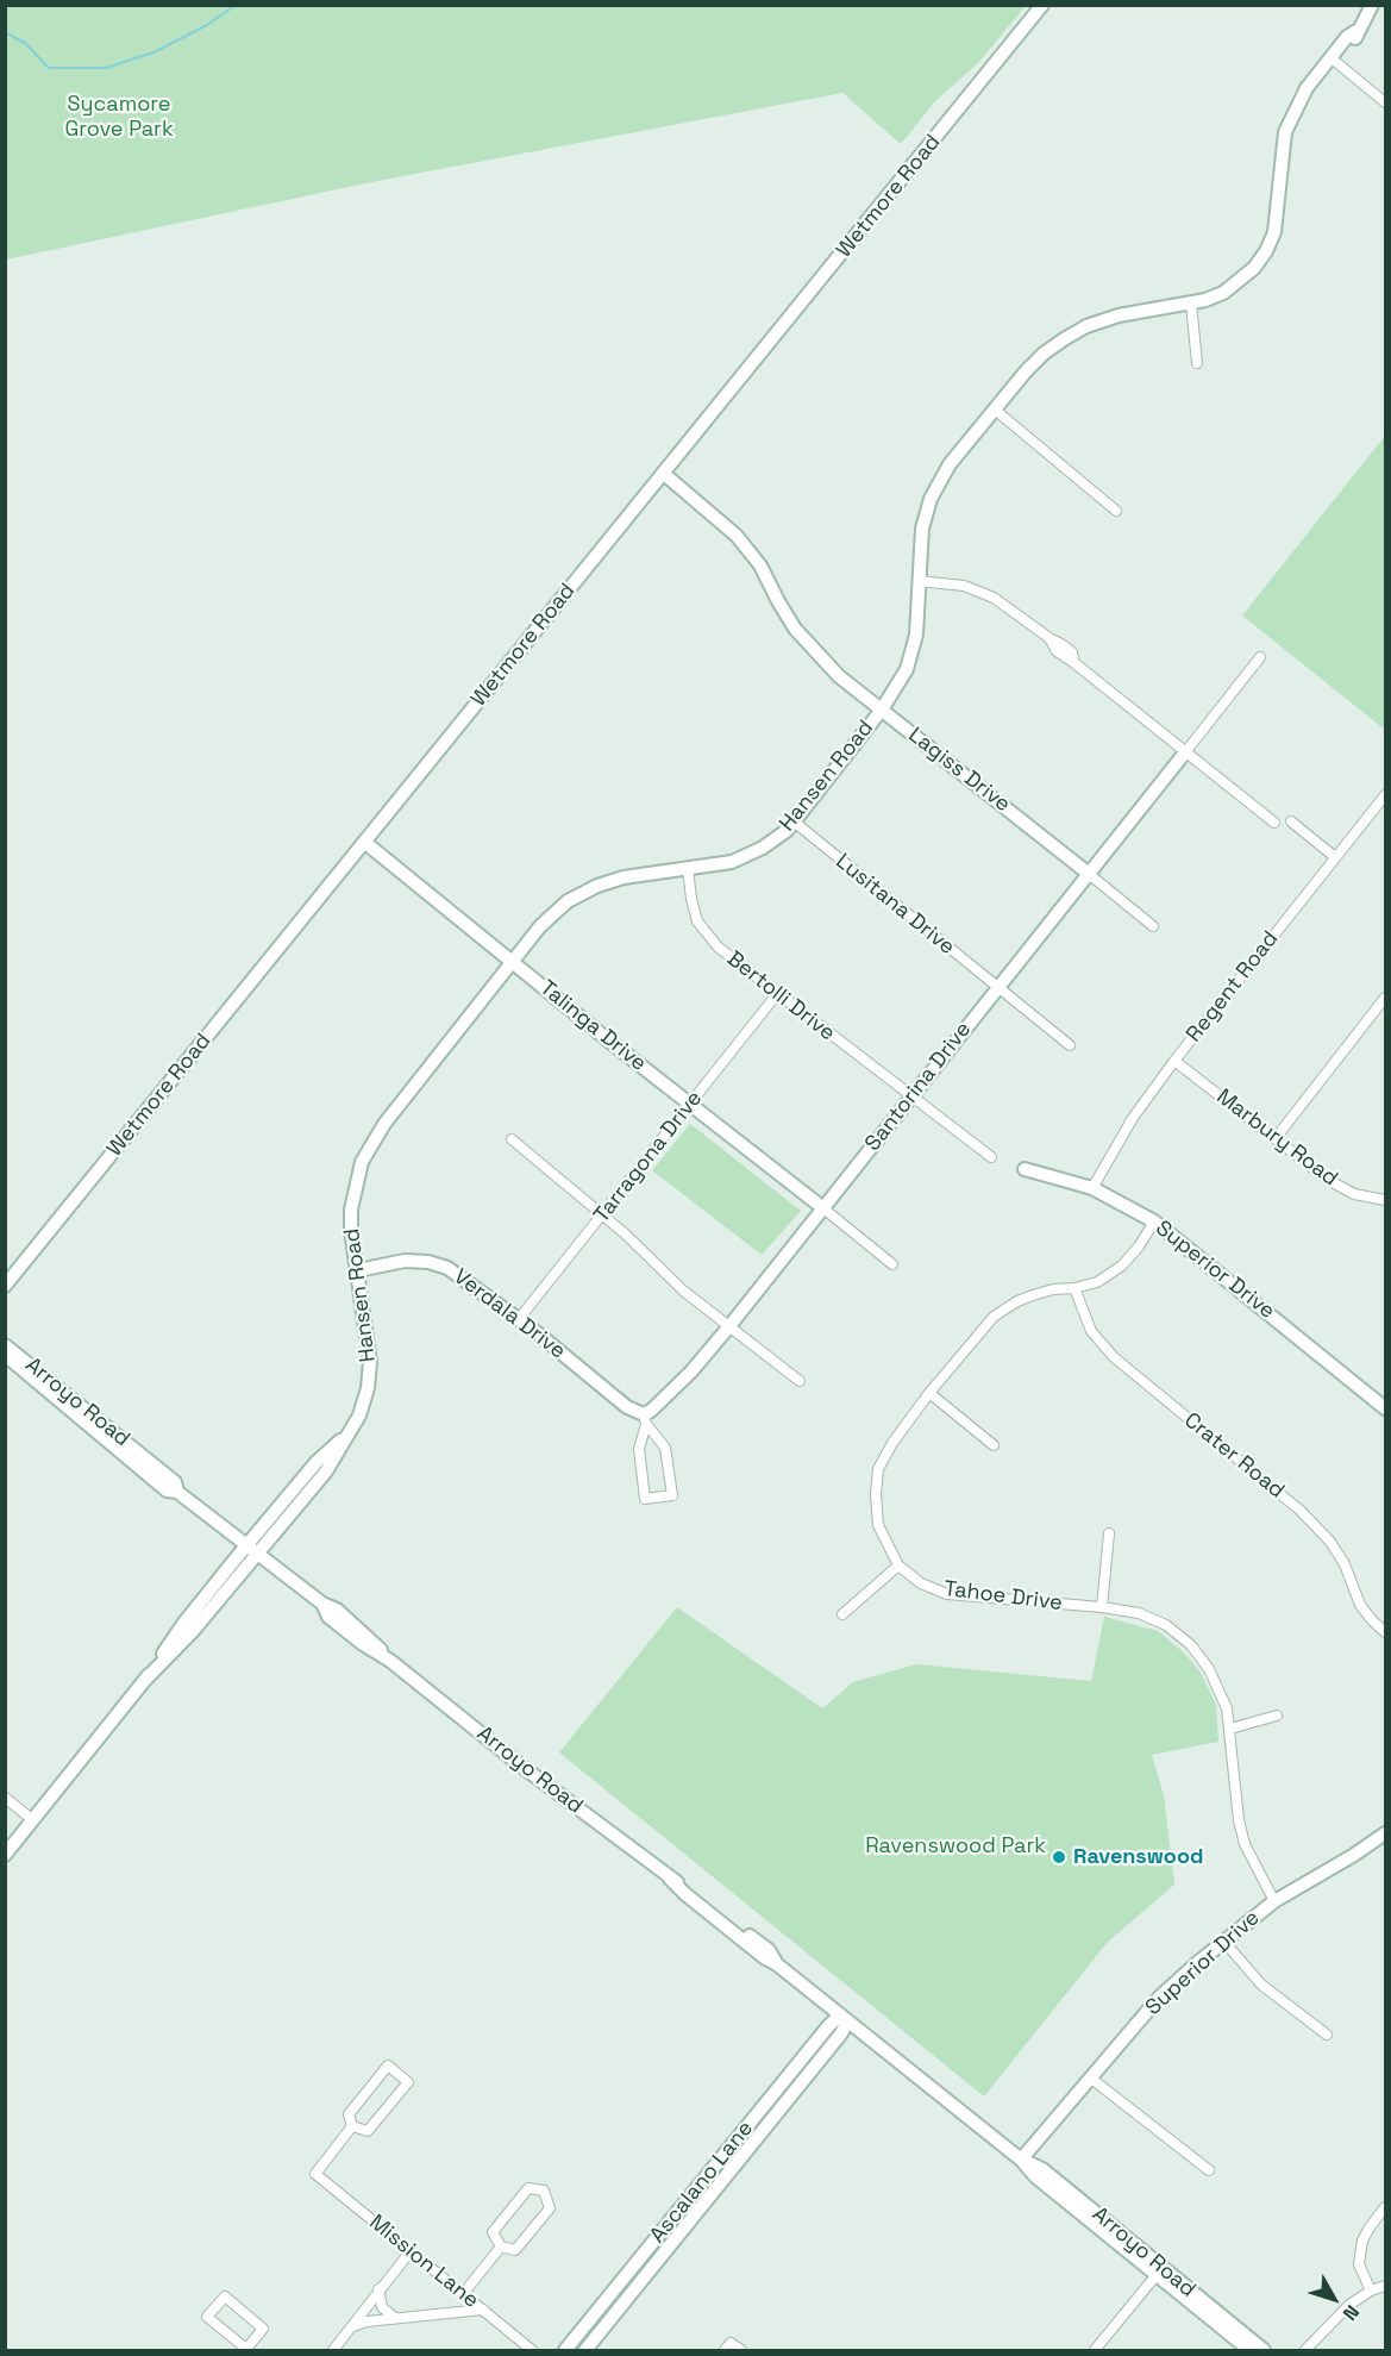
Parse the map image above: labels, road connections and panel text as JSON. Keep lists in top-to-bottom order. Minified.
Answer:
{"streets":{"street":["Wetmore Road","Lagiss Drive","Hansen Road","Lusitana Drive","Regent Road","Bertolli Drive","Talinga Drive","Santorina Drive","Marbury Road","Tarragona Drive","Superior Drive","Verdala Drive","Arroyo Road","Crater Road","Tahoe Drive","Ascalano Lane","Mission Lane"]},"crossings":[["Wetmore Road","Lagiss Drive"],["Wetmore Road","Talinga Drive"],["Lagiss Drive","Hansen Road"],["Lagiss Drive","Santorina Drive"],["Hansen Road","Lusitana Drive"],["Hansen Road","Bertolli Drive"],["Hansen Road","Talinga Drive"],["Hansen Road","Verdala Drive"],["Hansen Road","Arroyo Road"],["Lusitana Drive","Santorina Drive"],["Regent Road","Marbury Road"],["Regent Road","Superior Drive"],["Bertolli Drive","Santorina Drive"],["Bertolli Drive","Tarragona Drive"],["Talinga Drive","Santorina Drive"],["Talinga Drive","Tarragona Drive"],["Santorina Drive","Verdala Drive"],["Tarragona Drive","Verdala Drive"],["Superior Drive","Arroyo Road"],["Superior Drive","Tahoe Drive"],["Arroyo Road","Ascalano Lane"],["Crater Road","Tahoe Drive"]],"parks":["Sycamore Grove Park","Ravenswood Park"],"places":["Ravenswood"],"north":"bottom right"}
